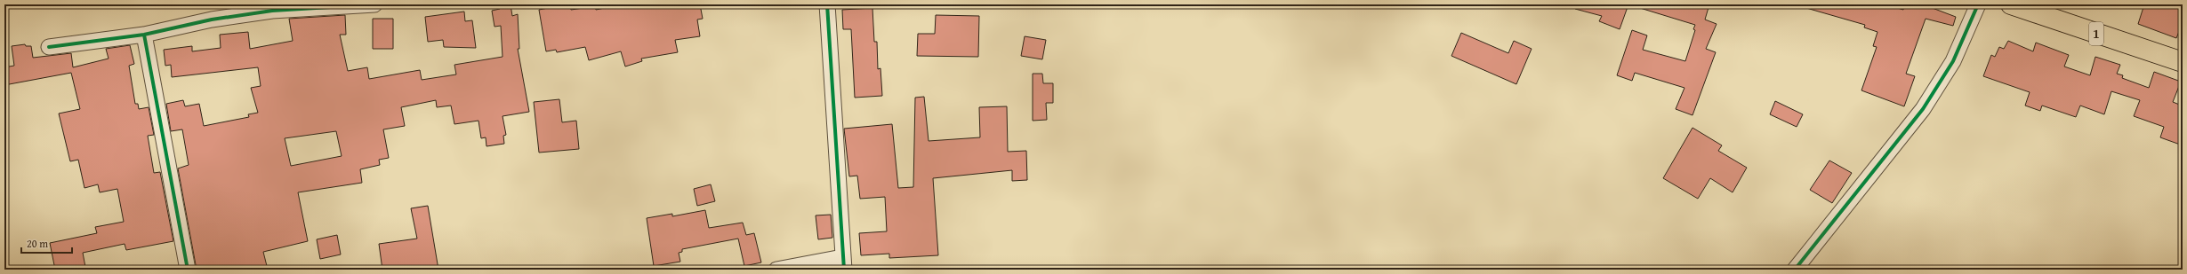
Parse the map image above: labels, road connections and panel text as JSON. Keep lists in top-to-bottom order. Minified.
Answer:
{"streets":{"highway":["1"]},"scale_bar":"20 m"}
